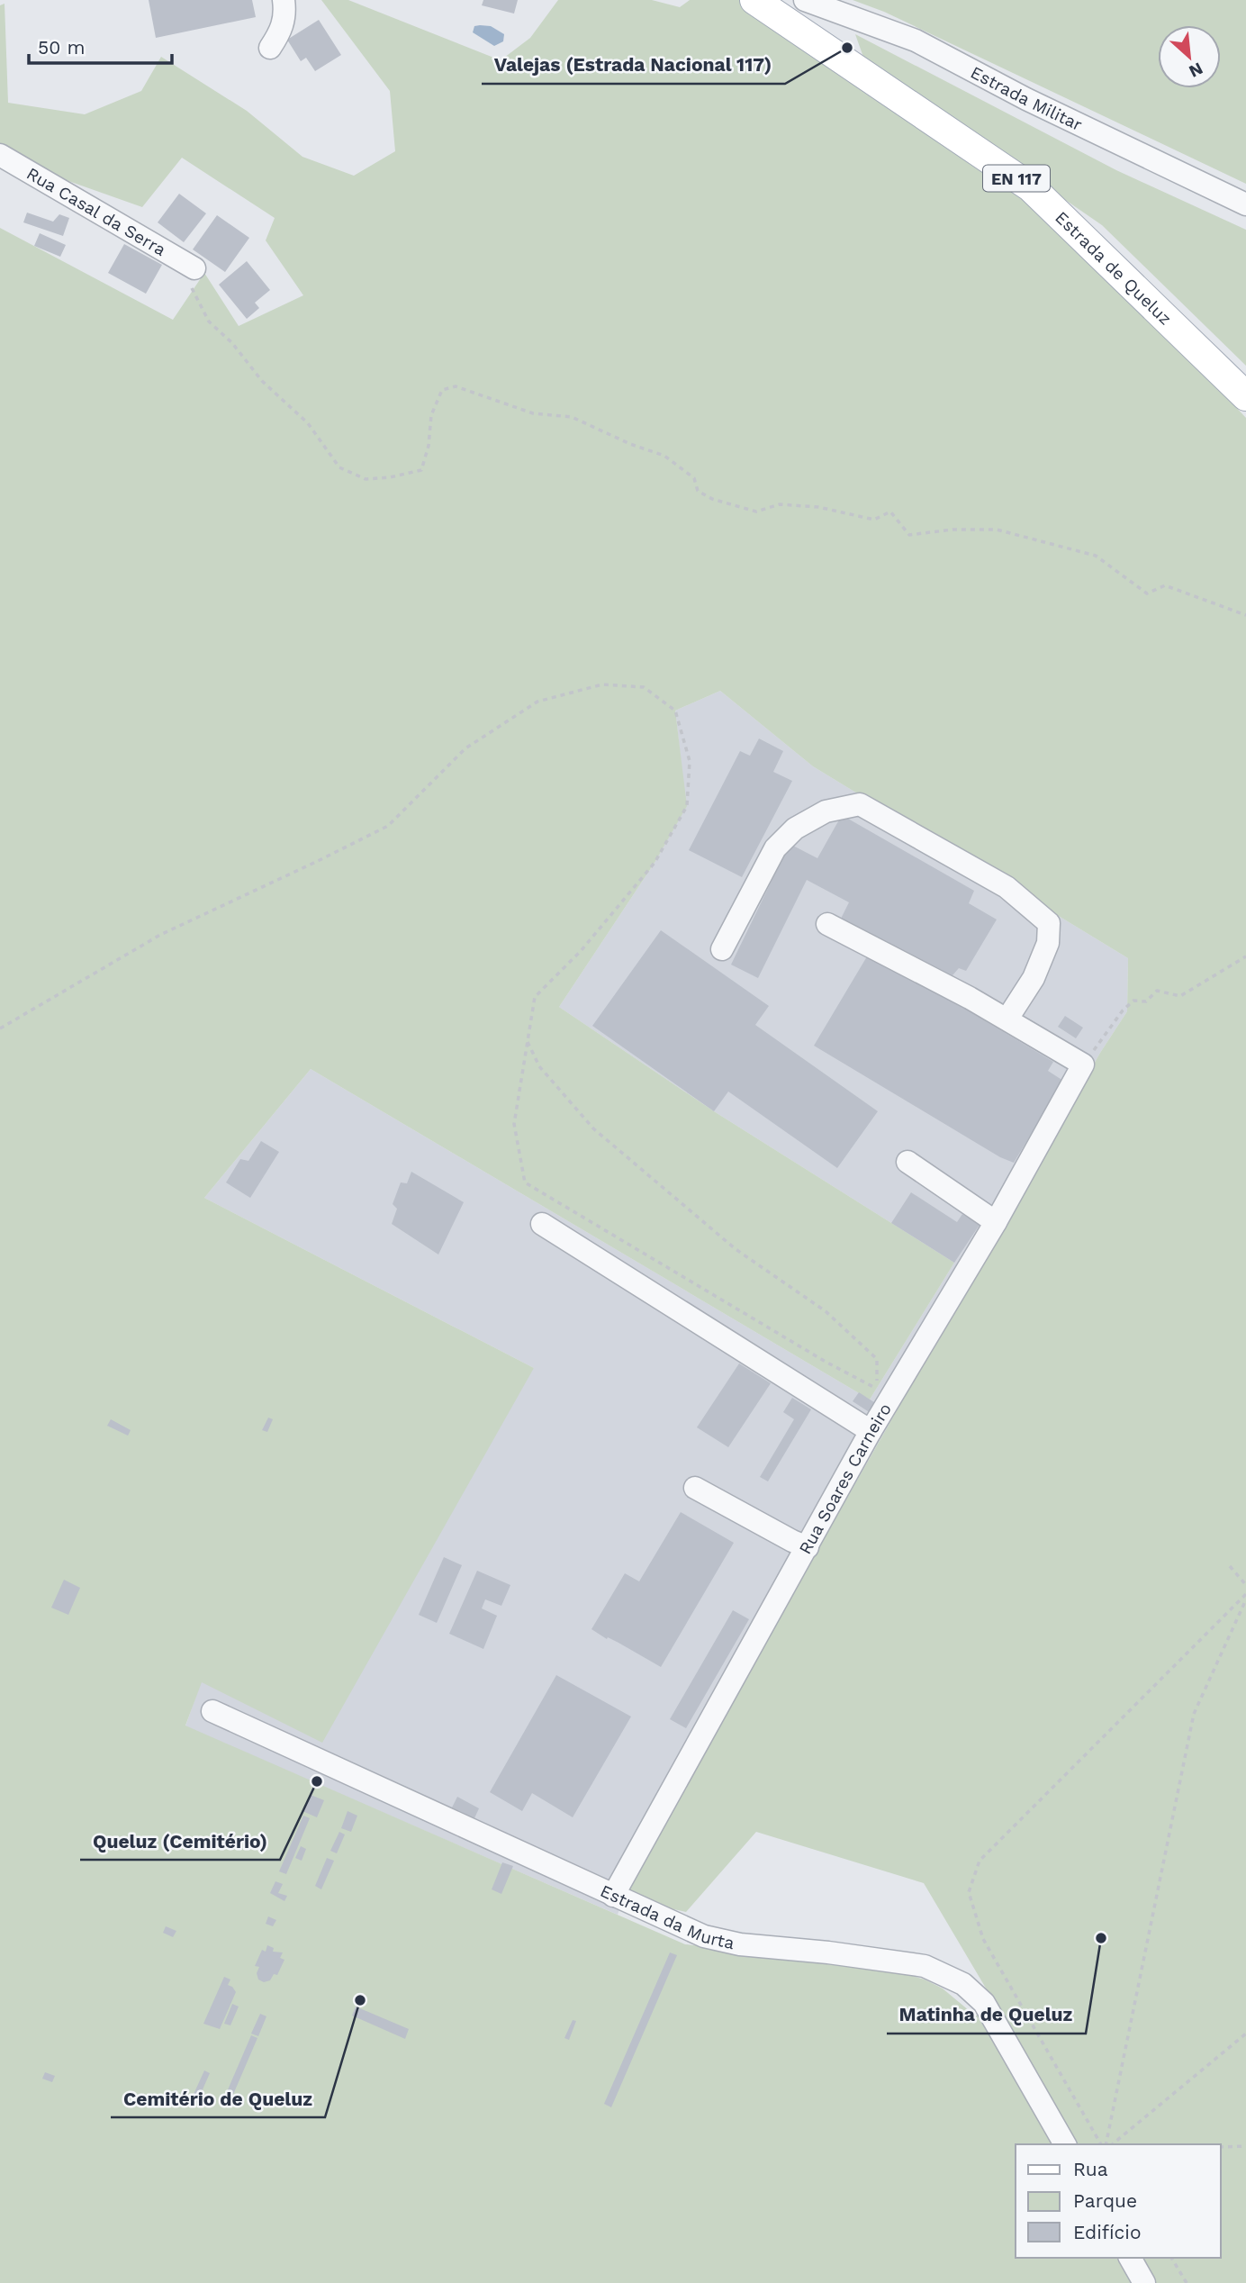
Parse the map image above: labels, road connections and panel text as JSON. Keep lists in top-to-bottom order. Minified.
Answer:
{"streets":{"main road":["EN 117","Estrada de Queluz"],"street":["Estrada Militar","Rua Casal da Serra","Rua Soares Carneiro","Estrada da Murta"]},"crossings":[["Rua Soares Carneiro","Estrada da Murta"]],"places":["Valejas (Estrada Nacional 117)","Queluz (Cemitério)","Matinha de Queluz","Cemitério de Queluz"],"legend":["Rua","Parque","Edifício"],"scale_bar":"50 m","north":"bottom right"}
